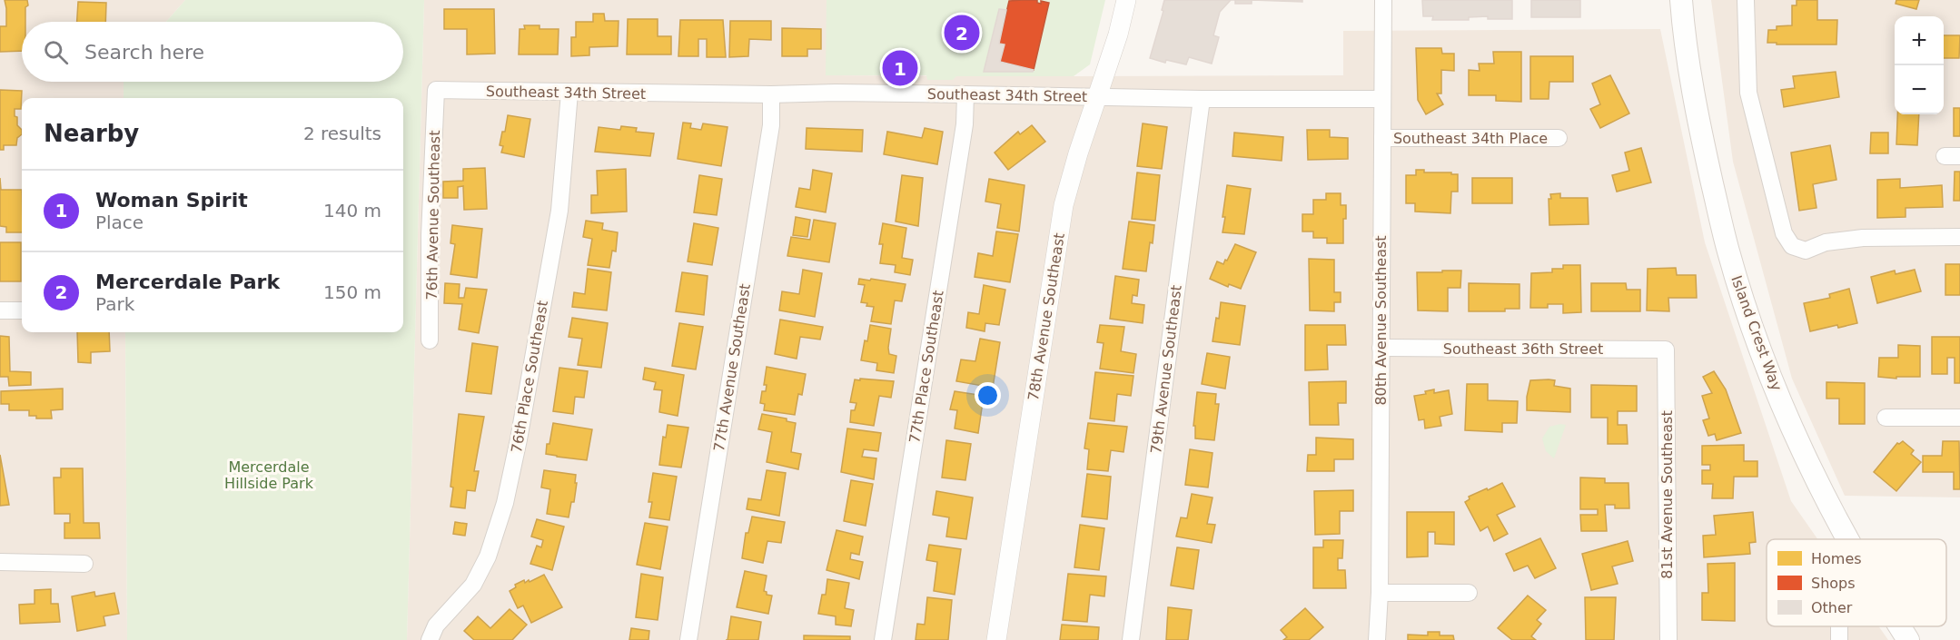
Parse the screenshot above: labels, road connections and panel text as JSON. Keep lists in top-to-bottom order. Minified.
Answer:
{"streets":{"main road":["Island Crest Way"],"street":["Southeast 34th Street","Southeast 34th Place","76th Avenue Southeast","78th Avenue Southeast","80th Avenue Southeast","Southeast 36th Street","77th Place Southeast","77th Avenue Southeast","79th Avenue Southeast","76th Place Southeast","81st Avenue Southeast"]},"crossings":[["Southeast 34th Street","76th Avenue Southeast"],["Southeast 34th Street","78th Avenue Southeast"],["Southeast 34th Street","80th Avenue Southeast"],["Southeast 34th Street","77th Place Southeast"],["Southeast 34th Street","77th Avenue Southeast"],["Southeast 34th Street","79th Avenue Southeast"],["Southeast 34th Street","76th Place Southeast"],["Southeast 34th Place","80th Avenue Southeast"],["80th Avenue Southeast","Southeast 36th Street"],["Southeast 36th Street","81st Avenue Southeast"]],"parks":["Mercerdale Hillside Park"],"legend":["Homes","Shops","Other"],"page":{"pins":["2","1"],"map_buttons":["+","−"],"search":"Search here","heading":["Nearby","2 results"],"list":[{"mark":"1","name":"Woman Spirit","note":"Place","value":"140 m"},{"mark":"2","name":"Mercerdale Park","note":"Park","value":"150 m"}]}}
